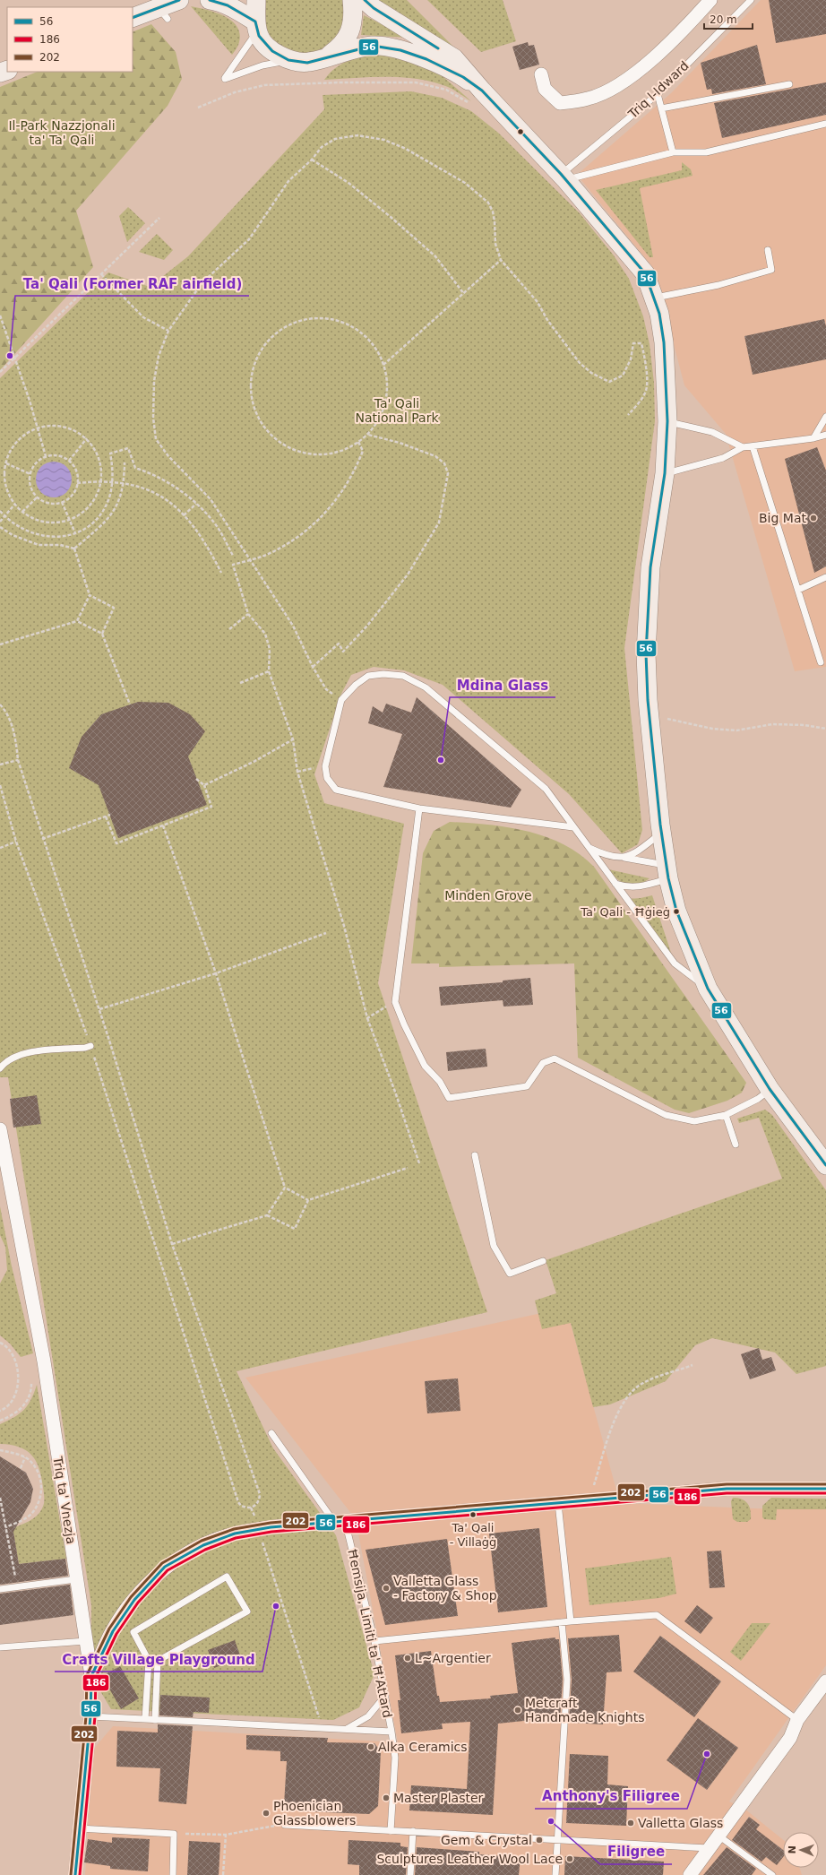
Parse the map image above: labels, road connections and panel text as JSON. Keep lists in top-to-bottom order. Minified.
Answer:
{"streets":{"street":["Triq ta' Vnezja"],"lane":["Triq l-Idward","Ħemsija, Limiti ta' Ħ'Attard"]},"parks":["Il-Park Nazzjonali ta' Ta' Qali","Ta' Qali National Park","Minden Grove"],"places":["Ta' Qali (Former RAF airfield)","Big Mat","Mdina Glass","Ta' Qali - Ħġieġ","Ta' Qali - Villaġġ","Valletta Glass - Factory & Shop","Crafts Village Playground","L~Argentier","Metcraft Handmade Knights","Alka Ceramics","Anthony's Filigree","Master Plaster","Phoenician Glassblowers","Filigree","Valletta Glass","Gem & Crystal","Sculptures Leather Wool Lace"],"lines":["transit line 56","transit line 202","transit line 186"],"legend":["56","186","202"],"scale_bar":"20 m","north":"left"}
